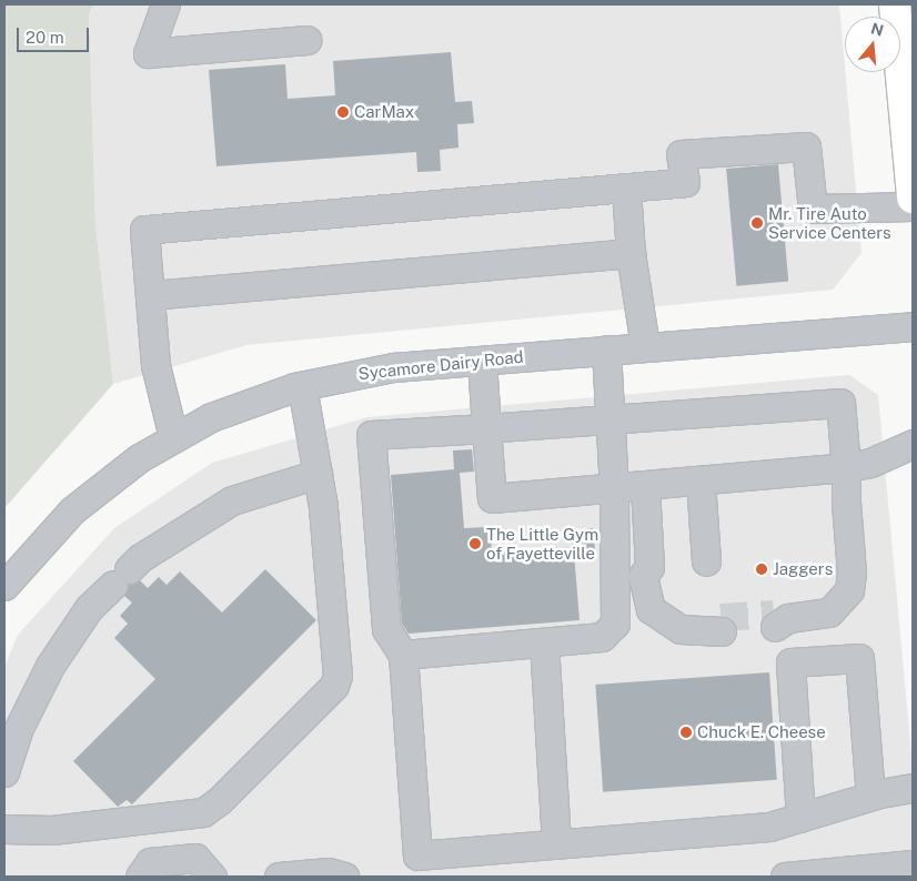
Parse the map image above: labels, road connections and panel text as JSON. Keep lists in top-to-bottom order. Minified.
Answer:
{"streets":{"street":["Sycamore Dairy Road"]},"places":["CarMax","Mr. Tire Auto Service Centers","The Little Gym of Fayetteville","Jaggers","Chuck E. Cheese"],"scale_bar":"20 m","north":"top"}
